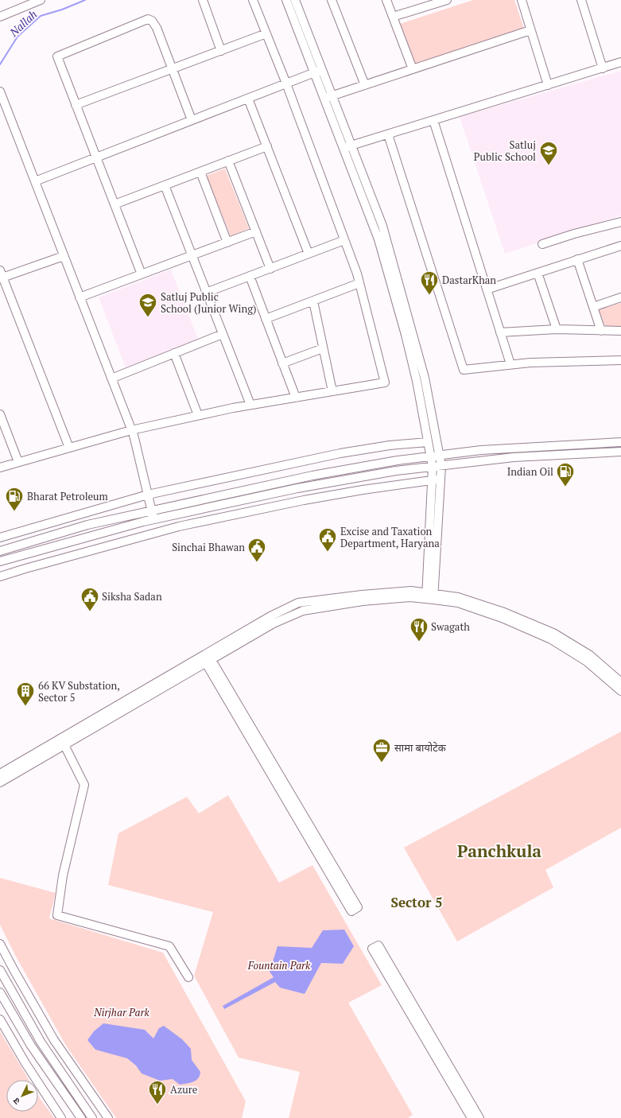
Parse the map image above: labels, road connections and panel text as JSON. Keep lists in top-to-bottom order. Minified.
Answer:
{"districts":["Panchkula","Sector 5"],"water":["Nallah"],"parks":["Fountain Park","Nirjhar Park"],"places":{"school or university":["Satluj Public School","Satluj Public School (Junior Wing)"],"restaurant":["DastarKhan","Swagath","Azure"],"fuel station":["Indian Oil","Bharat Petroleum"],"public building":["Excise and Taxation Department, Haryana","Sinchai Bhawan","Siksha Sadan"],"building":["66 KV Substation, Sector 5"],"office":["सामा बायोटेक"]},"north":"bottom left"}
